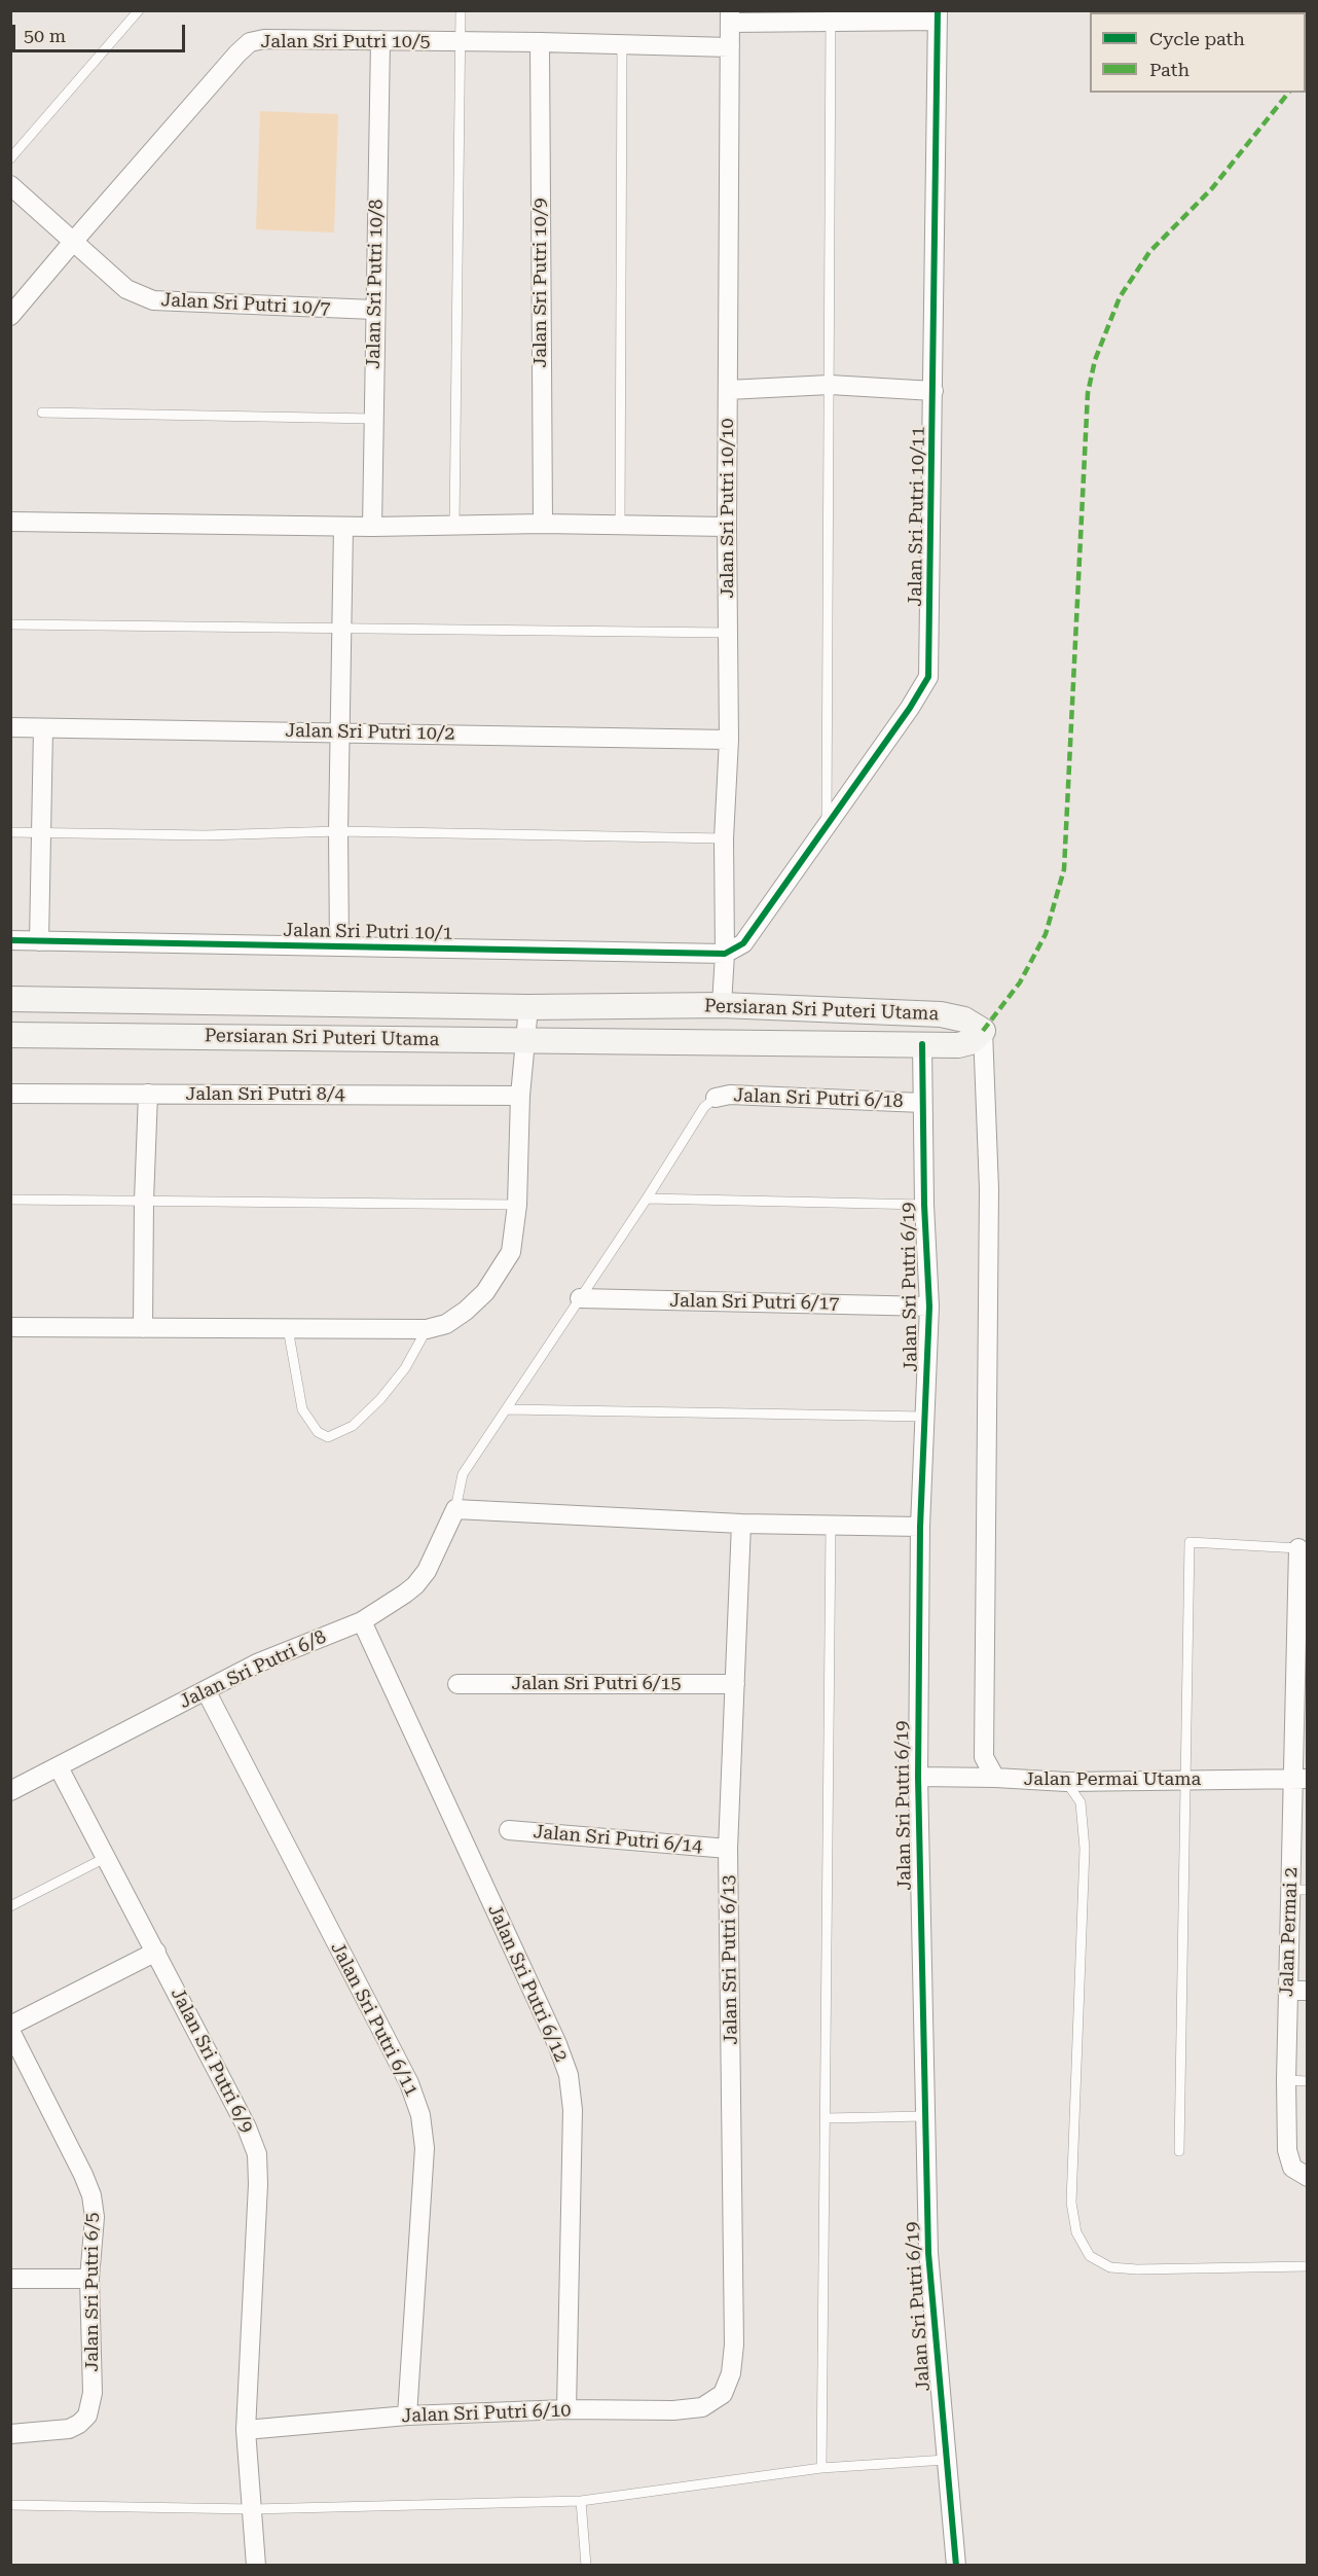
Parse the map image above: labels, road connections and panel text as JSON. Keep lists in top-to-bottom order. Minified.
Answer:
{"streets":{"street":["Jalan Sri Putri 10/5","Jalan Sri Putri 10/9","Jalan Sri Putri 10/8","Jalan Sri Putri 10/7","Jalan Sri Putri 10/10","Jalan Sri Putri 10/11","Jalan Sri Putri 10/2","Jalan Sri Putri 10/1","Persiaran Sri Puteri Utama","Jalan Sri Putri 8/4","Jalan Sri Putri 6/18","Jalan Sri Putri 6/19","Jalan Sri Putri 6/17","Jalan Sri Putri 6/8","Jalan Sri Putri 6/15","Jalan Permai Utama","Jalan Sri Putri 6/14","Jalan Permai 2","Jalan Sri Putri 6/13","Jalan Sri Putri 6/12","Jalan Sri Putri 6/11","Jalan Sri Putri 6/9","Jalan Sri Putri 6/5","Jalan Sri Putri 6/10"]},"crossings":[["Jalan Sri Putri 10/5","Jalan Sri Putri 10/9"],["Jalan Sri Putri 10/5","Jalan Sri Putri 10/8"],["Jalan Sri Putri 10/5","Jalan Sri Putri 10/7"],["Jalan Sri Putri 10/5","Jalan Sri Putri 10/10"],["Jalan Sri Putri 10/8","Jalan Sri Putri 10/7"],["Jalan Sri Putri 10/10","Jalan Sri Putri 10/11"],["Jalan Sri Putri 10/10","Jalan Sri Putri 10/2"],["Jalan Sri Putri 10/10","Jalan Sri Putri 10/1"],["Jalan Sri Putri 10/10","Persiaran Sri Puteri Utama"],["Jalan Sri Putri 10/11","Jalan Sri Putri 10/1"],["Persiaran Sri Puteri Utama","Jalan Sri Putri 6/19"],["Jalan Sri Putri 6/18","Jalan Sri Putri 6/19"],["Jalan Sri Putri 6/19","Jalan Sri Putri 6/17"],["Jalan Sri Putri 6/19","Jalan Permai Utama"],["Jalan Sri Putri 6/8","Jalan Sri Putri 6/12"],["Jalan Sri Putri 6/8","Jalan Sri Putri 6/11"],["Jalan Sri Putri 6/8","Jalan Sri Putri 6/9"],["Jalan Sri Putri 6/15","Jalan Sri Putri 6/13"],["Jalan Permai Utama","Jalan Permai 2"],["Jalan Sri Putri 6/14","Jalan Sri Putri 6/13"],["Jalan Sri Putri 6/13","Jalan Sri Putri 6/10"],["Jalan Sri Putri 6/12","Jalan Sri Putri 6/10"],["Jalan Sri Putri 6/11","Jalan Sri Putri 6/10"],["Jalan Sri Putri 6/9","Jalan Sri Putri 6/10"]],"legend":["Cycle path","Path"],"scale_bar":"50 m"}
